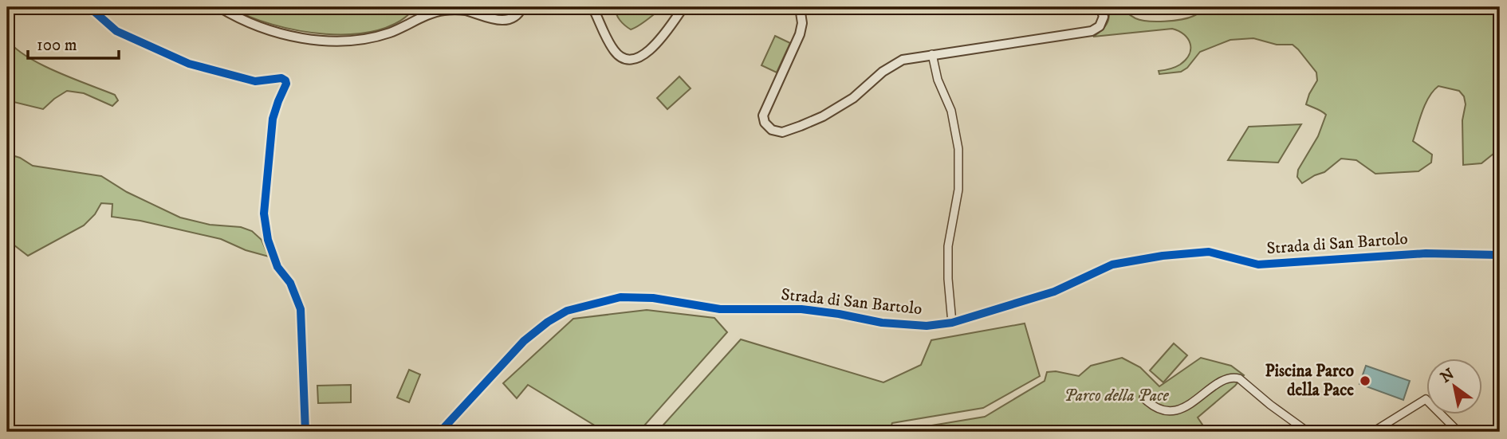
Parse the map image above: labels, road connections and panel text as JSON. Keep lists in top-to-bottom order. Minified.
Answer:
{"streets":{"street":["Strada di San Bartolo"]},"parks":["Parco della Pace"],"places":["Piscina Parco della Pace"],"scale_bar":"100 m","north":"top left"}
